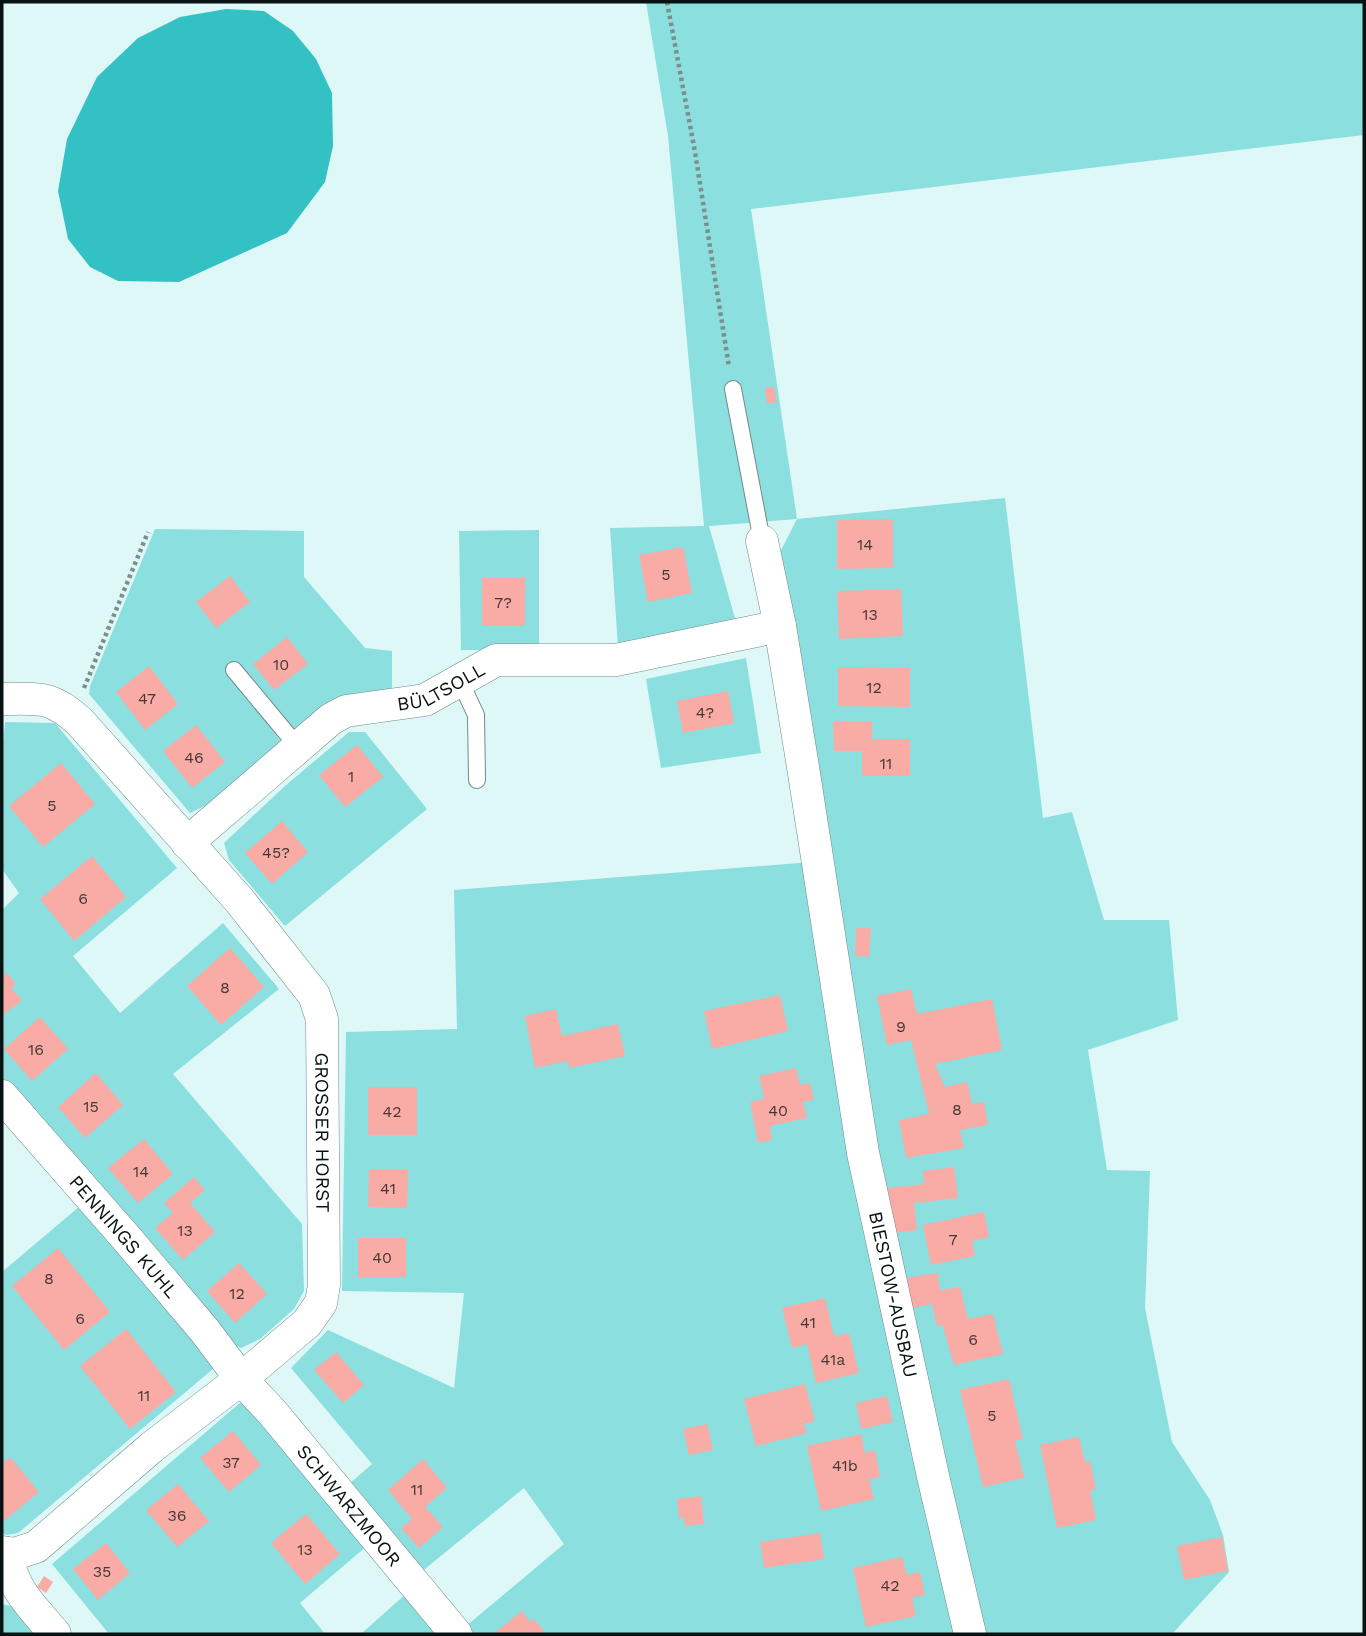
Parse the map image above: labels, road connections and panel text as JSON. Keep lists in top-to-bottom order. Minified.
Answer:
{"streets":{"street":["BÜLTSOLL","GROSSER HORST","PENNINGS KUHL","BIESTOW-AUSBAU","SCHWARZMOOR"]},"crossings":[["BÜLTSOLL","GROSSER HORST"],["BÜLTSOLL","BIESTOW-AUSBAU"],["GROSSER HORST","PENNINGS KUHL"],["GROSSER HORST","SCHWARZMOOR"],["PENNINGS KUHL","SCHWARZMOOR"]],"house_numbers":["14","5","7?","13","10","12","47","4?","46","11","1","5","45?","6","8","9","16","15","8","40","42","14","41","13","7","40","8","12","6","41","6","41a","11","5","37","41b","11","36","13","35","42"]}
